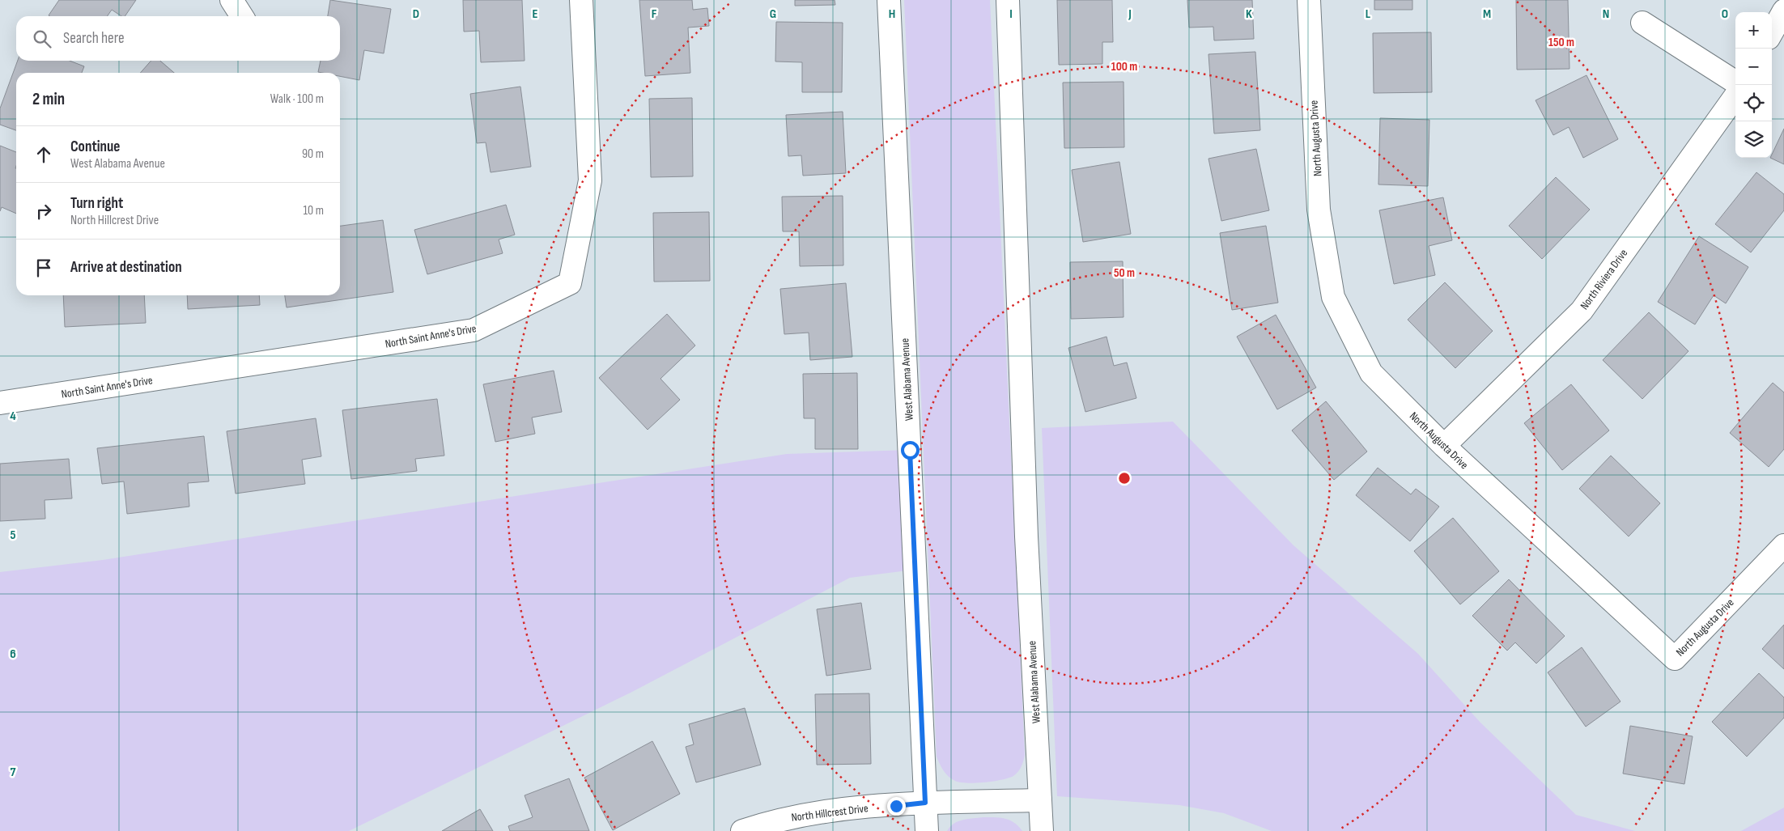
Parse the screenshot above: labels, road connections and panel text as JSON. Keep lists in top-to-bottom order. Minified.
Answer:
{"streets":{"street":["North Augusta Drive","North Riviera Drive","North Saint Anne's Drive","West Alabama Avenue","North Hillcrest Drive"]},"crossings":[["North Augusta Drive","North Riviera Drive"],["West Alabama Avenue","North Hillcrest Drive"]],"page":{"map_buttons":["+","−"],"search":"Search here","heading":["2 min","Walk · 100 m"],"list":[["Continue","West Alabama Avenue","90 m"],["Turn right","North Hillcrest Drive","10 m"],"Arrive at destination"]},"grid":{"columns":["D","E","F","G","H","I","J","K","L","M","N","O"],"rows":["4","5","6","7"]},"rings":["150 m","100 m","50 m"]}
